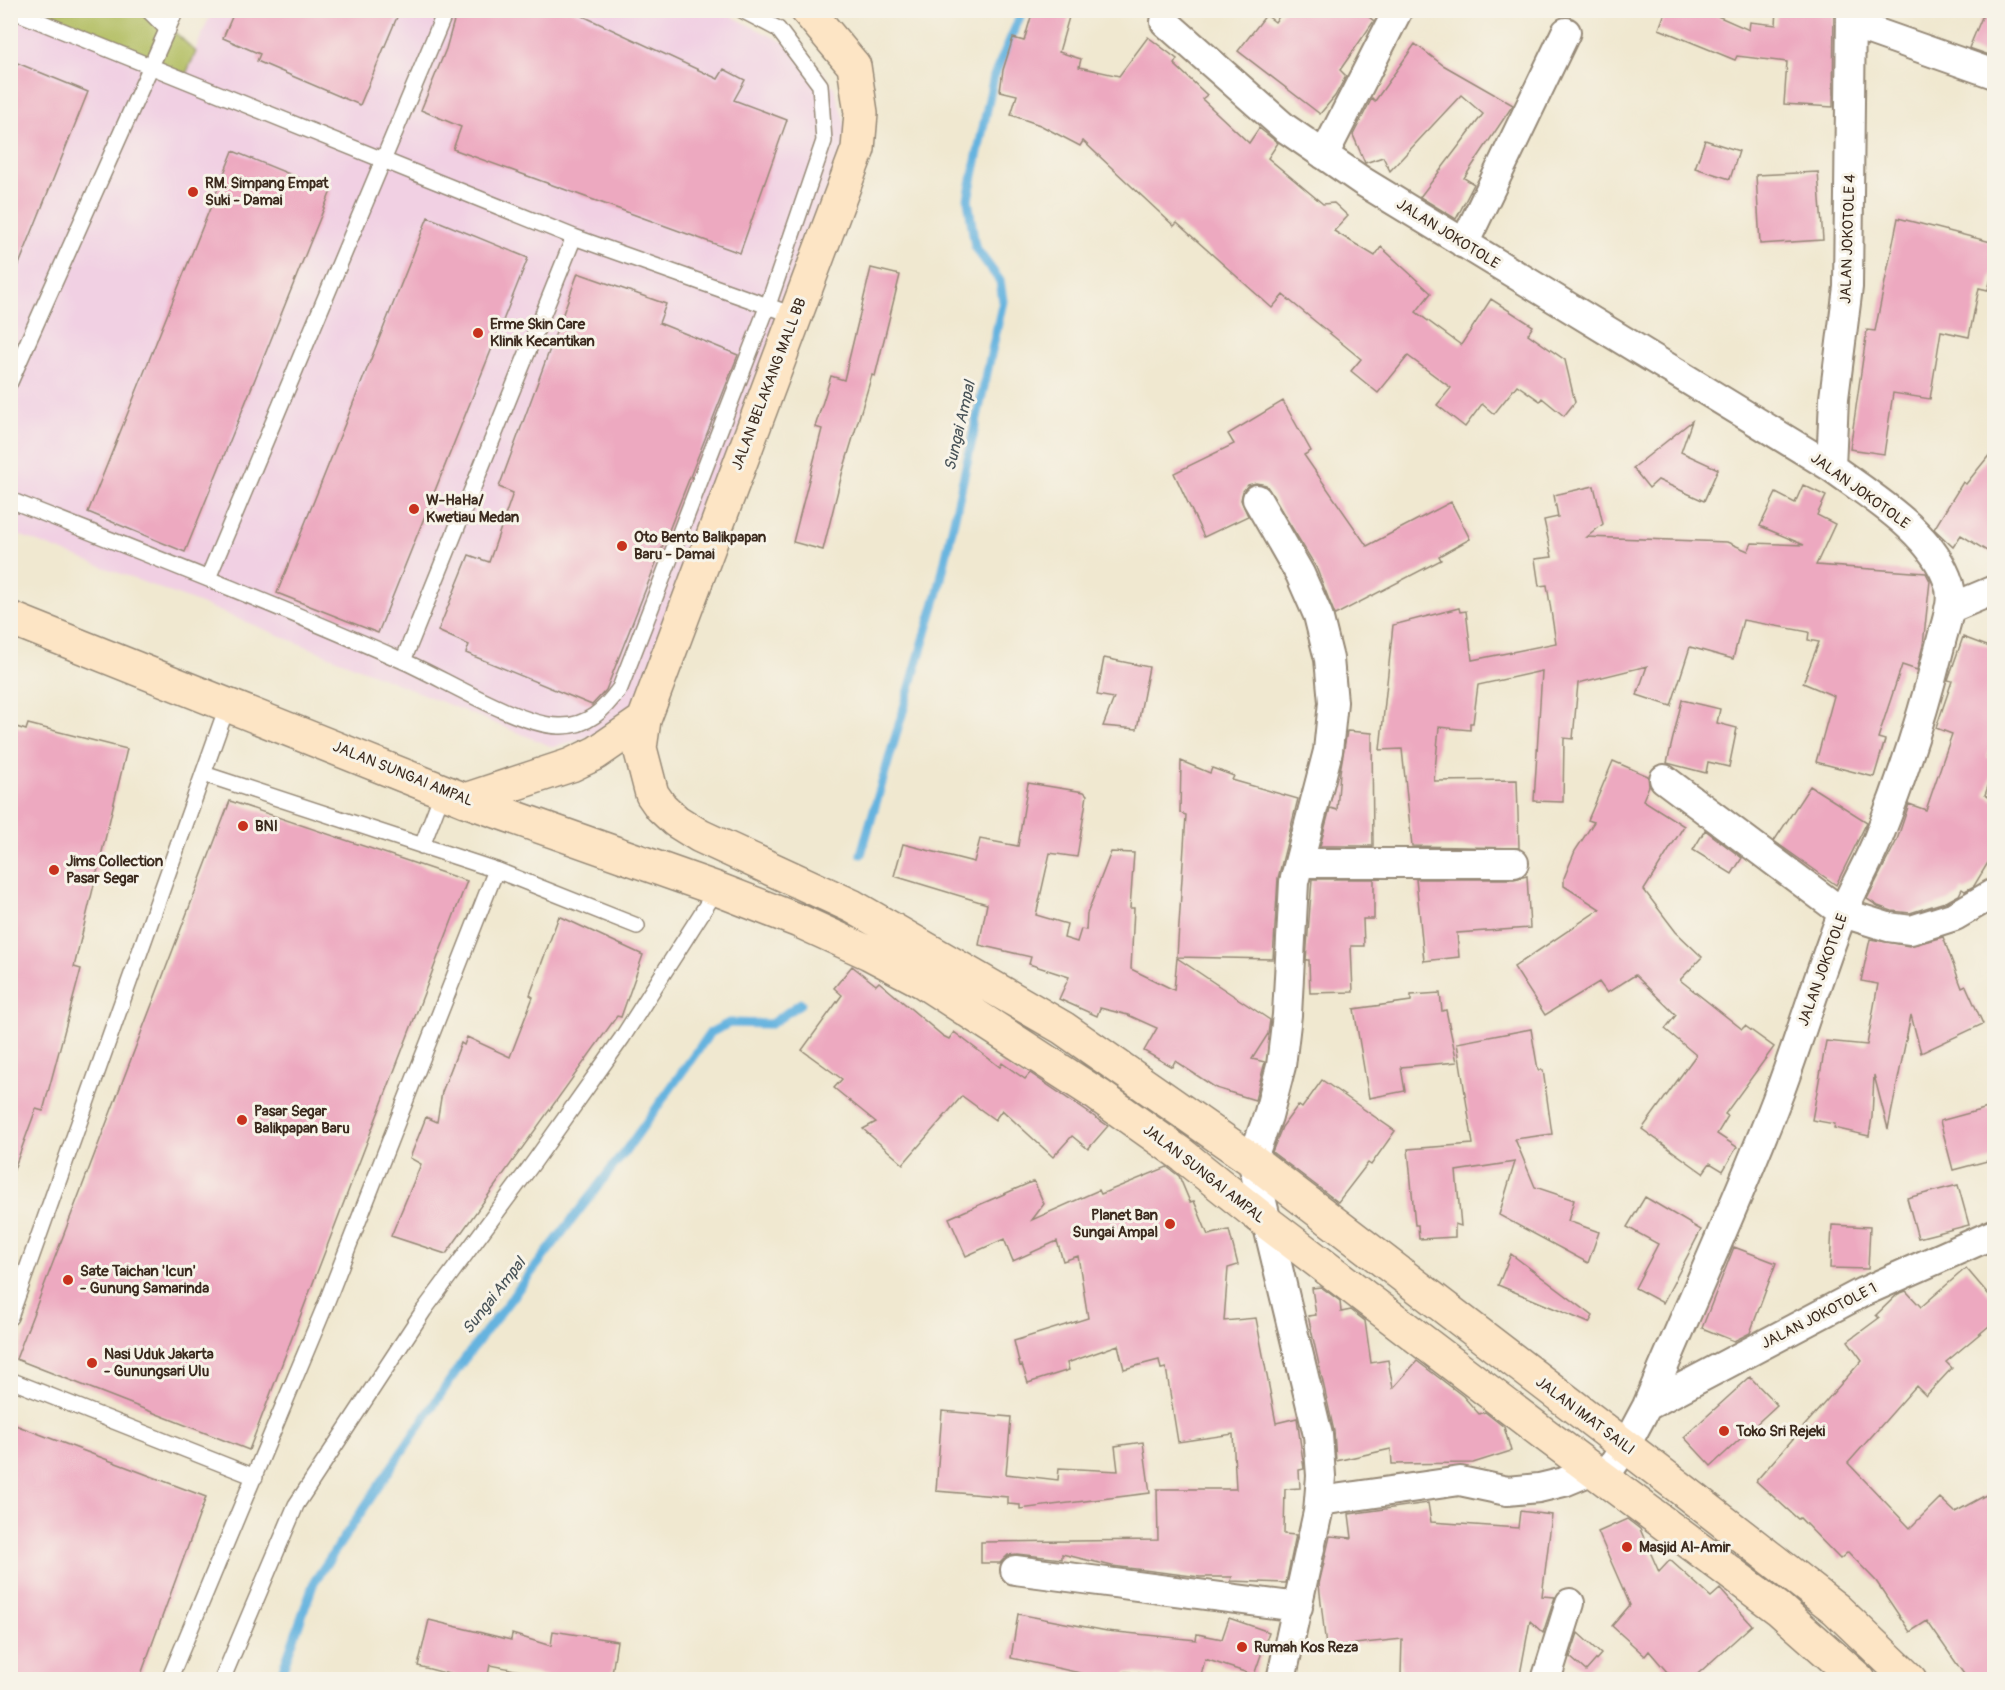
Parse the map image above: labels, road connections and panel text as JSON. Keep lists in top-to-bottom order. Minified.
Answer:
{"streets":{"main road":["JALAN BELAKANG MALL BB","JALAN SUNGAI AMPAL","JALAN IMAT SAILI"],"street":["JALAN JOKOTOLE","JALAN JOKOTOLE 4","JALAN JOKOTOLE 1"]},"crossings":[["JALAN JOKOTOLE","JALAN JOKOTOLE 4"],["JALAN JOKOTOLE","JALAN JOKOTOLE 1"],["JALAN JOKOTOLE","JALAN IMAT SAILI"],["JALAN BELAKANG MALL BB","JALAN SUNGAI AMPAL"],["JALAN SUNGAI AMPAL","JALAN IMAT SAILI"]],"water":["Sungai Ampal"],"places":["RM. Simpang Empat Suki - Damai","Erme Skin Care Klinik Kecantikan","W-HaHa/ Kwetiau Medan","Oto Bento Balikpapan Baru - Damai","BNI","Jims Collection Pasar Segar","Pasar Segar Balikpapan Baru","Planet Ban Sungai Ampal","Sate Taichan 'Icun' - Gunung Samarinda","Nasi Uduk Jakarta - Gunungsari Ulu","Toko Sri Rejeki","Masjid Al-Amir","Rumah Kos Reza"]}
